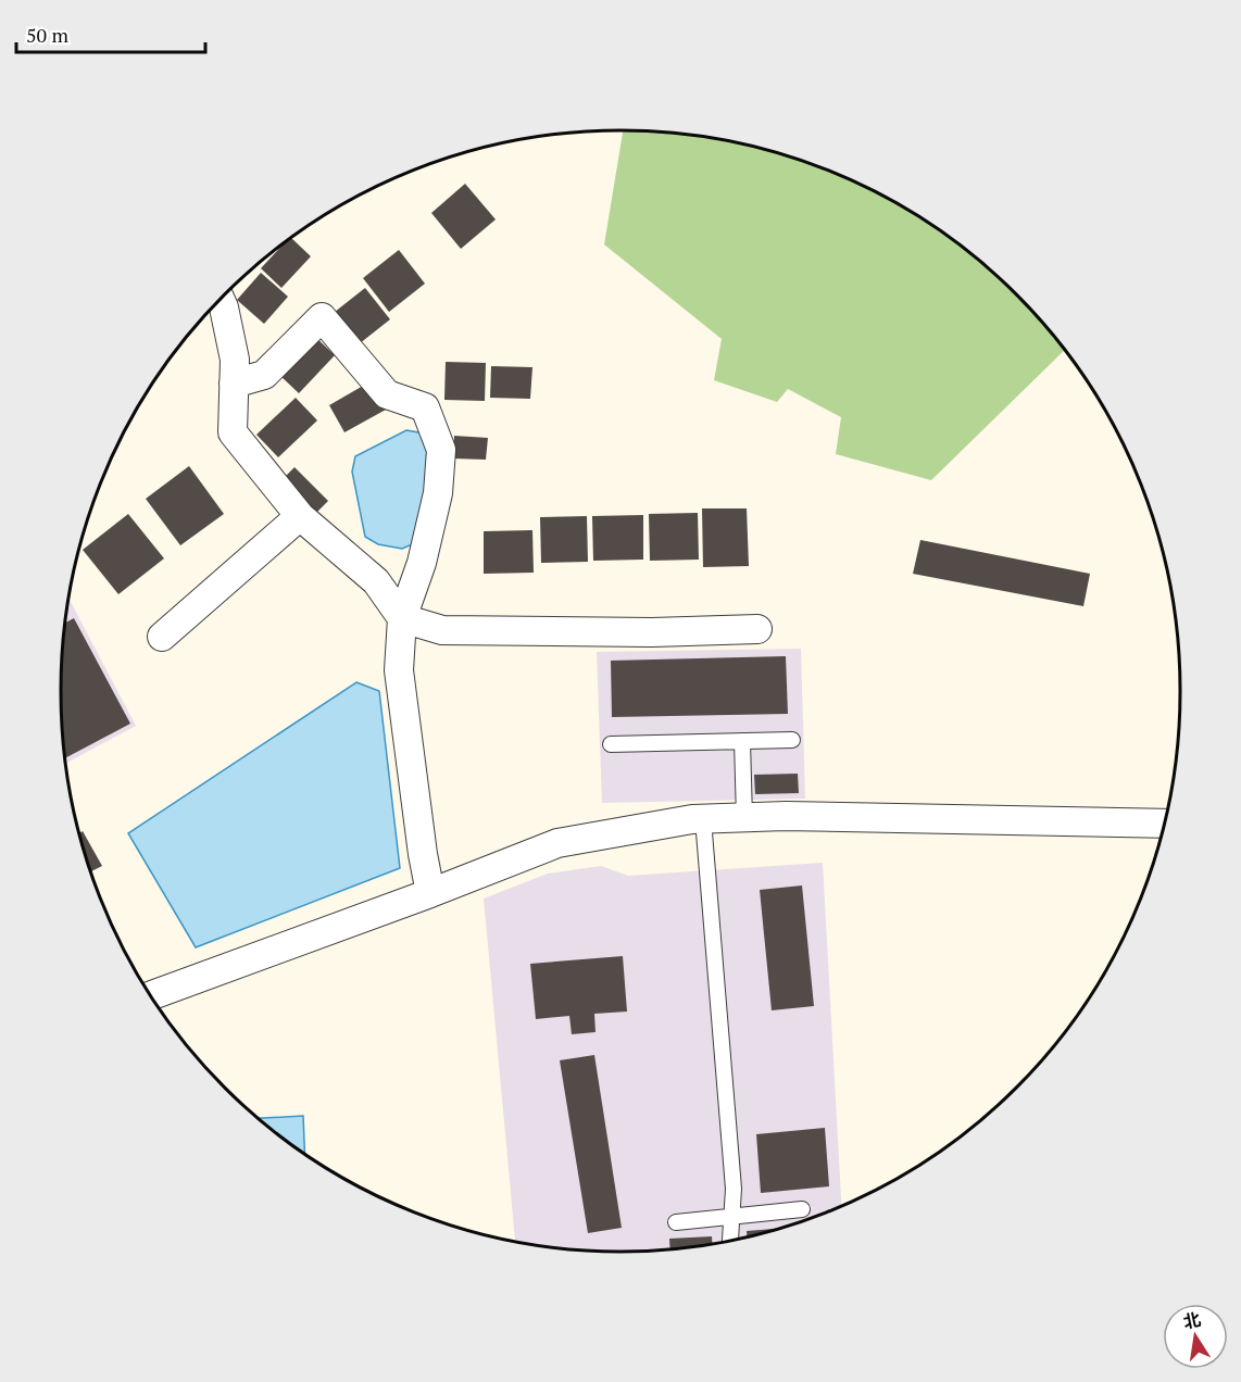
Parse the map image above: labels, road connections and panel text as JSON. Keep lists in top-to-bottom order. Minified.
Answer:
{"scale_bar":"50 m","north":"top"}
